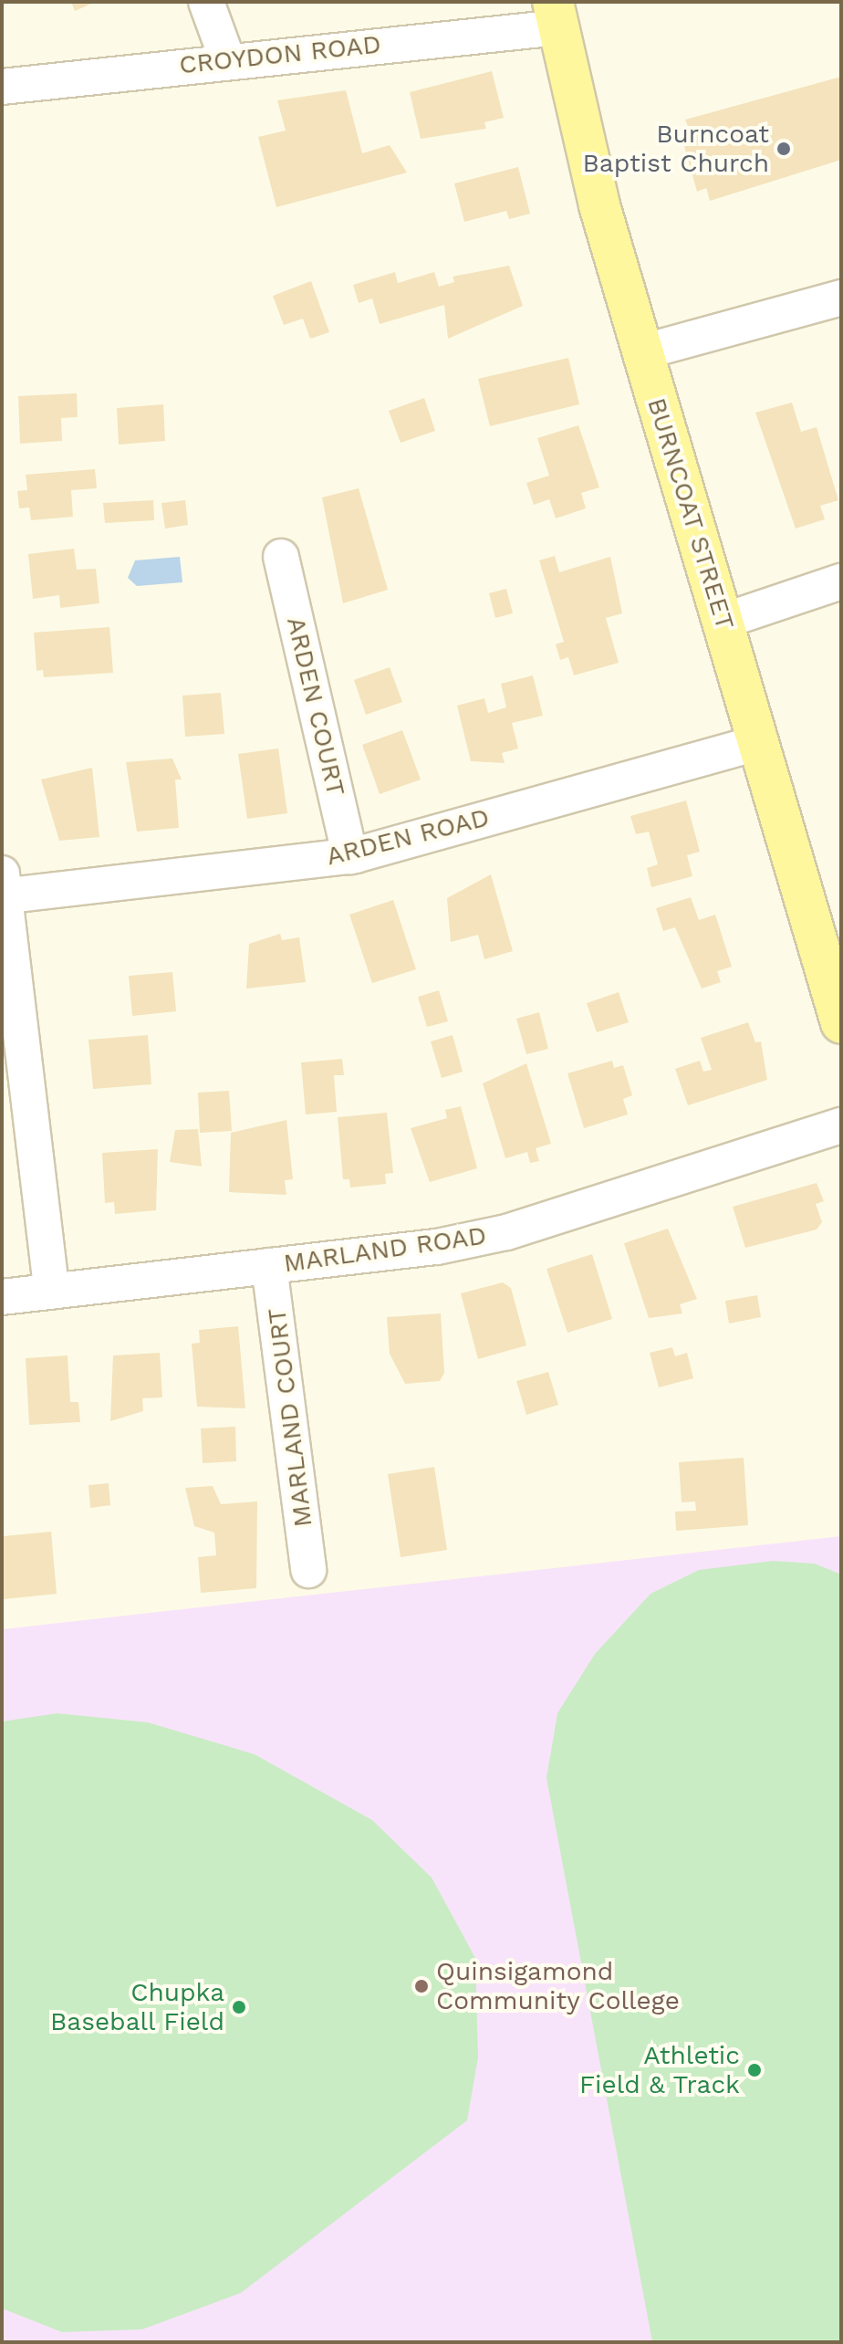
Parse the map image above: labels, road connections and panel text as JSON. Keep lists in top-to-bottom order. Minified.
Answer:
{"streets":{"main road":["BURNCOAT STREET"],"street":["CROYDON ROAD","ARDEN COURT","ARDEN ROAD","MARLAND ROAD","MARLAND COURT"]},"crossings":[["CROYDON ROAD","BURNCOAT STREET"],["BURNCOAT STREET","ARDEN ROAD"],["ARDEN COURT","ARDEN ROAD"],["MARLAND ROAD","MARLAND COURT"]],"places":["Burncoat Baptist Church","Quinsigamond Community College","Chupka Baseball Field","Athletic Field & Track"]}
